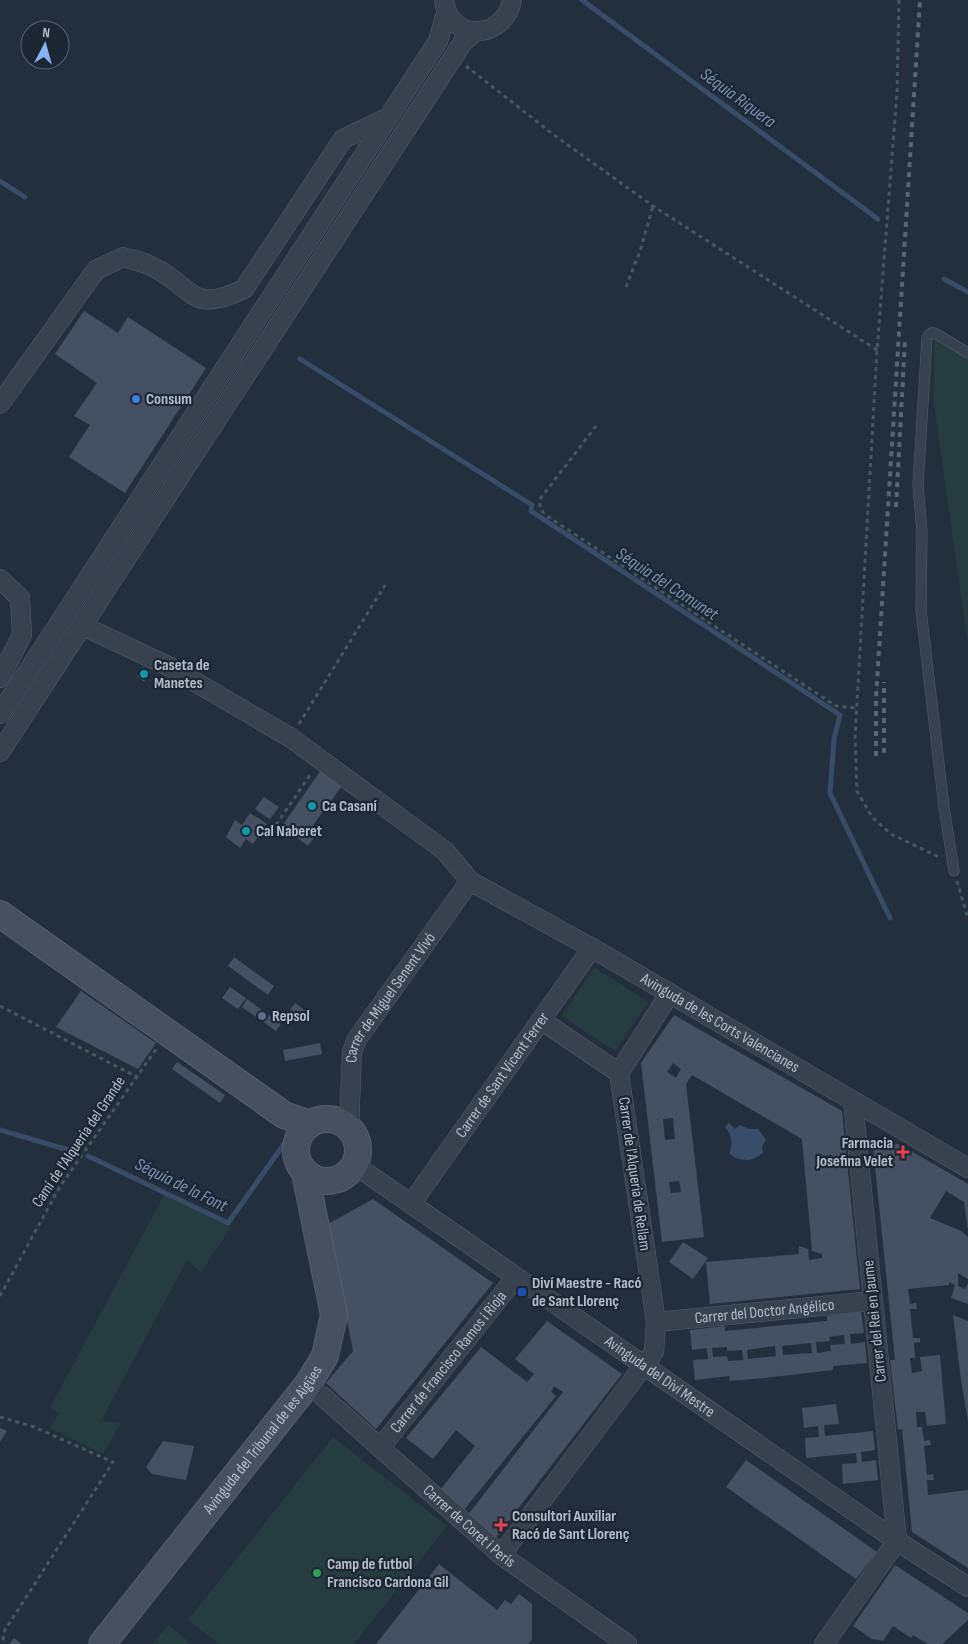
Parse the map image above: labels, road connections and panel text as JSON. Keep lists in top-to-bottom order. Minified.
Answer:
{"streets":{"street":["Carrer de Miguel Senent Vivó","Avinguda de les Corts Valencianes","Carrer de Sant Vicent Ferrer","Carrer de l'Alqueria de Rellam","Carrer del Doctor Angélico","Carrer del Rei en Jaume","Carrer de Francisco Ramos i Rioja","Avinguda del Diví Mestre","Avinguda del Tribunal de les Aigües","Carrer de Coret i Peris"],"path":["Camí de l'Alqueria del Grande"]},"crossings":[["Carrer de Miguel Senent Vivó","Avinguda de les Corts Valencianes"],["Carrer de Miguel Senent Vivó","Avinguda del Diví Mestre"],["Carrer de Miguel Senent Vivó","Avinguda del Tribunal de les Aigües"],["Avinguda de les Corts Valencianes","Carrer de Sant Vicent Ferrer"],["Avinguda de les Corts Valencianes","Carrer del Rei en Jaume"],["Carrer de Sant Vicent Ferrer","Avinguda del Diví Mestre"],["Carrer de l'Alqueria de Rellam","Carrer del Doctor Angélico"],["Carrer de l'Alqueria de Rellam","Avinguda del Diví Mestre"],["Carrer de l'Alqueria de Rellam","Carrer de Coret i Peris"],["Carrer del Doctor Angélico","Carrer del Rei en Jaume"],["Carrer del Rei en Jaume","Avinguda del Diví Mestre"],["Carrer de Francisco Ramos i Rioja","Avinguda del Diví Mestre"],["Carrer de Francisco Ramos i Rioja","Carrer de Coret i Peris"],["Avinguda del Diví Mestre","Avinguda del Tribunal de les Aigües"]],"water":["Séquia Riquera","Séquia del Comunet","Séquia de la Font"],"places":{"other":["Consum","Caseta de Manetes","Ca Casaní","Cal Naberet","Repsol","Camp de futbol Francisco Cardona Gil"],"health":["Farmacia Josefina Velet","Consultori Auxiliar Racó de Sant Llorenç"],"transit":["Diví Maestre - Racó de Sant Llorenç"]},"north":"top"}
